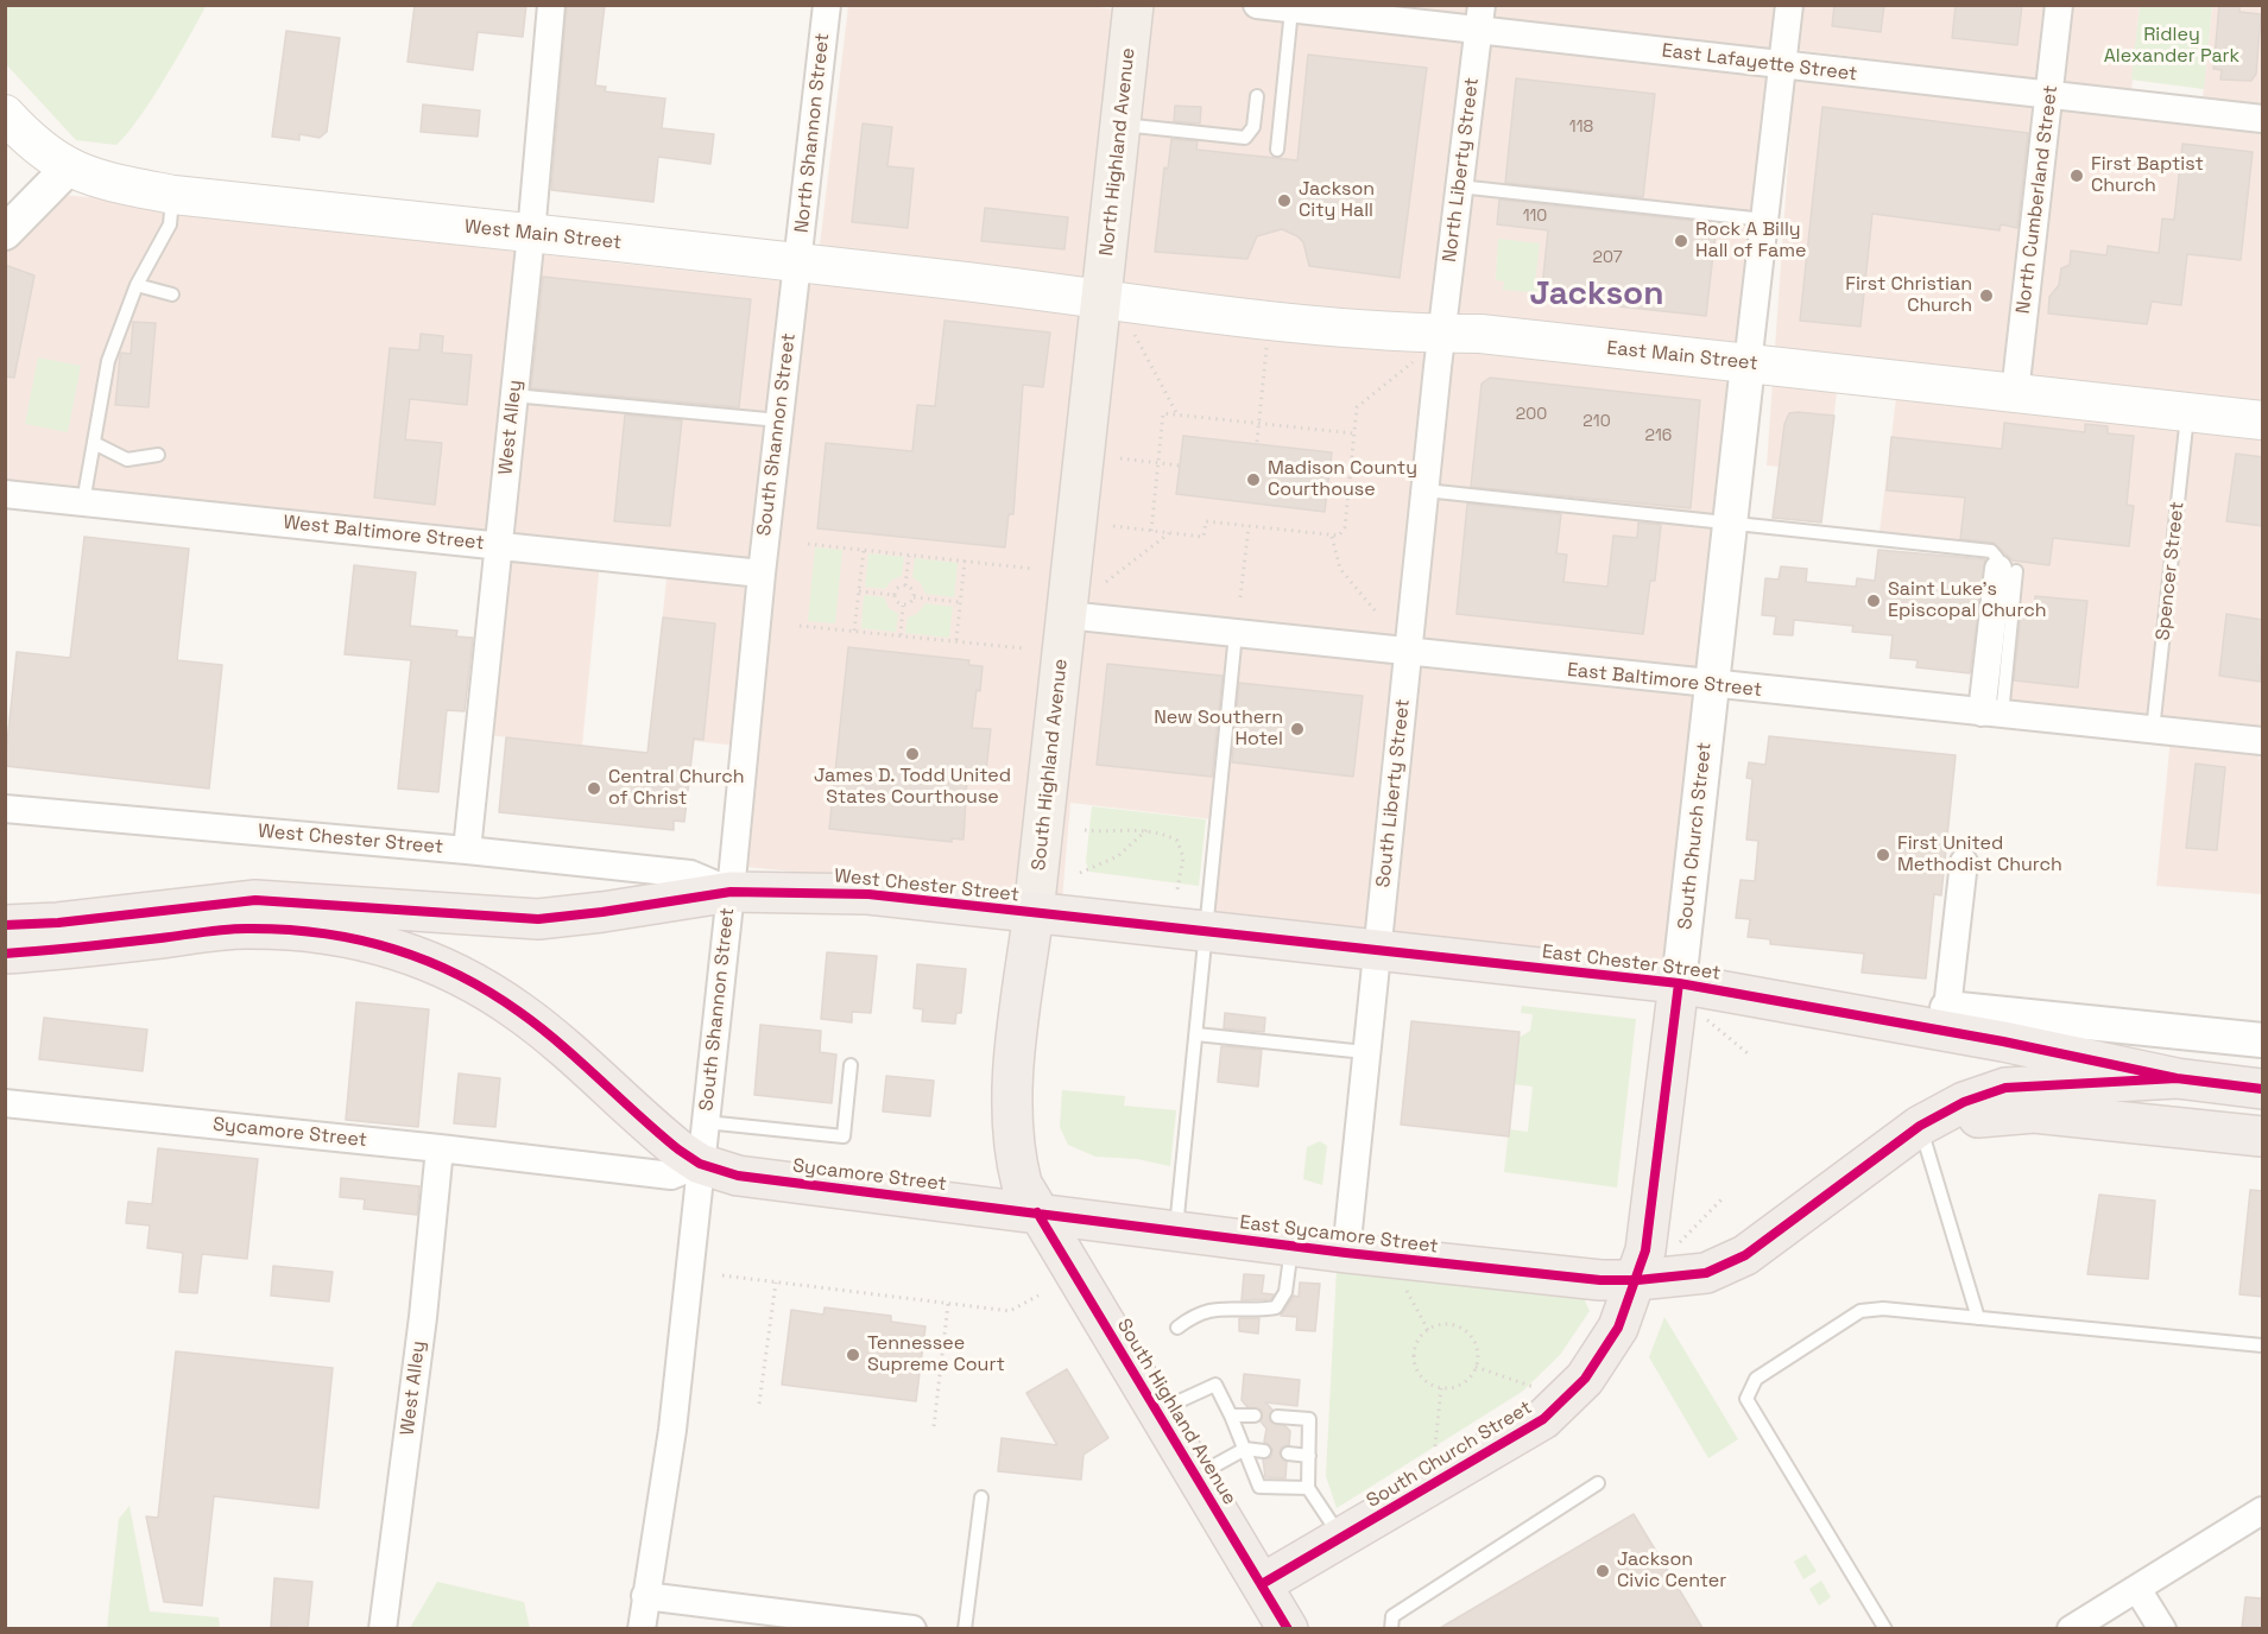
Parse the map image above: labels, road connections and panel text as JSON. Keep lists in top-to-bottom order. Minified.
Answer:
{"streets":{"highway":["South Highland Avenue","South Church Street","West Chester Street","East Chester Street","Sycamore Street","East Sycamore Street"],"main road":["North Highland Avenue","West Main Street","East Main Street"],"street":["East Lafayette Street","North Shannon Street","North Liberty Street","North Cumberland Street","West Alley","South Shannon Street","West Baltimore Street","East Baltimore Street","South Liberty Street"],"lane":["Spencer Street"]},"crossings":[["East Lafayette Street","North Liberty Street"],["East Lafayette Street","North Cumberland Street"],["North Shannon Street","West Main Street"],["North Shannon Street","South Shannon Street"],["North Highland Avenue","West Main Street"],["North Highland Avenue","East Main Street"],["North Highland Avenue","South Highland Avenue"],["North Liberty Street","East Main Street"],["North Liberty Street","South Liberty Street"],["North Cumberland Street","East Main Street"],["West Main Street","East Main Street"],["West Main Street","West Alley"],["West Main Street","South Shannon Street"],["West Main Street","South Highland Avenue"],["East Main Street","Spencer Street"],["East Main Street","South Highland Avenue"],["East Main Street","South Liberty Street"],["East Main Street","South Church Street"],["West Alley","West Baltimore Street"],["West Alley","West Chester Street"],["West Alley","Sycamore Street"],["South Shannon Street","West Baltimore Street"],["South Shannon Street","West Chester Street"],["South Shannon Street","Sycamore Street"],["Spencer Street","East Baltimore Street"],["East Baltimore Street","South Highland Avenue"],["East Baltimore Street","South Liberty Street"],["East Baltimore Street","South Church Street"],["South Highland Avenue","South Church Street"],["South Highland Avenue","West Chester Street"],["South Highland Avenue","East Chester Street"],["South Highland Avenue","Sycamore Street"],["South Highland Avenue","East Sycamore Street"],["South Liberty Street","East Chester Street"],["South Liberty Street","East Sycamore Street"],["South Church Street","East Chester Street"],["South Church Street","East Sycamore Street"],["West Chester Street","East Chester Street"],["East Chester Street","East Sycamore Street"],["Sycamore Street","East Sycamore Street"]],"districts":["Jackson"],"parks":["Ridley Alexander Park"],"places":["First Baptist Church","Jackson City Hall","Rock A Billy Hall of Fame","First Christian Church","Madison County Courthouse","Saint Luke's Episcopal Church","New Southern Hotel","James D. Todd United States Courthouse","Central Church of Christ","First United Methodist Church","Tennessee Supreme Court","Jackson Civic Center"],"house_numbers":["118","110","207","200","210","216"]}
